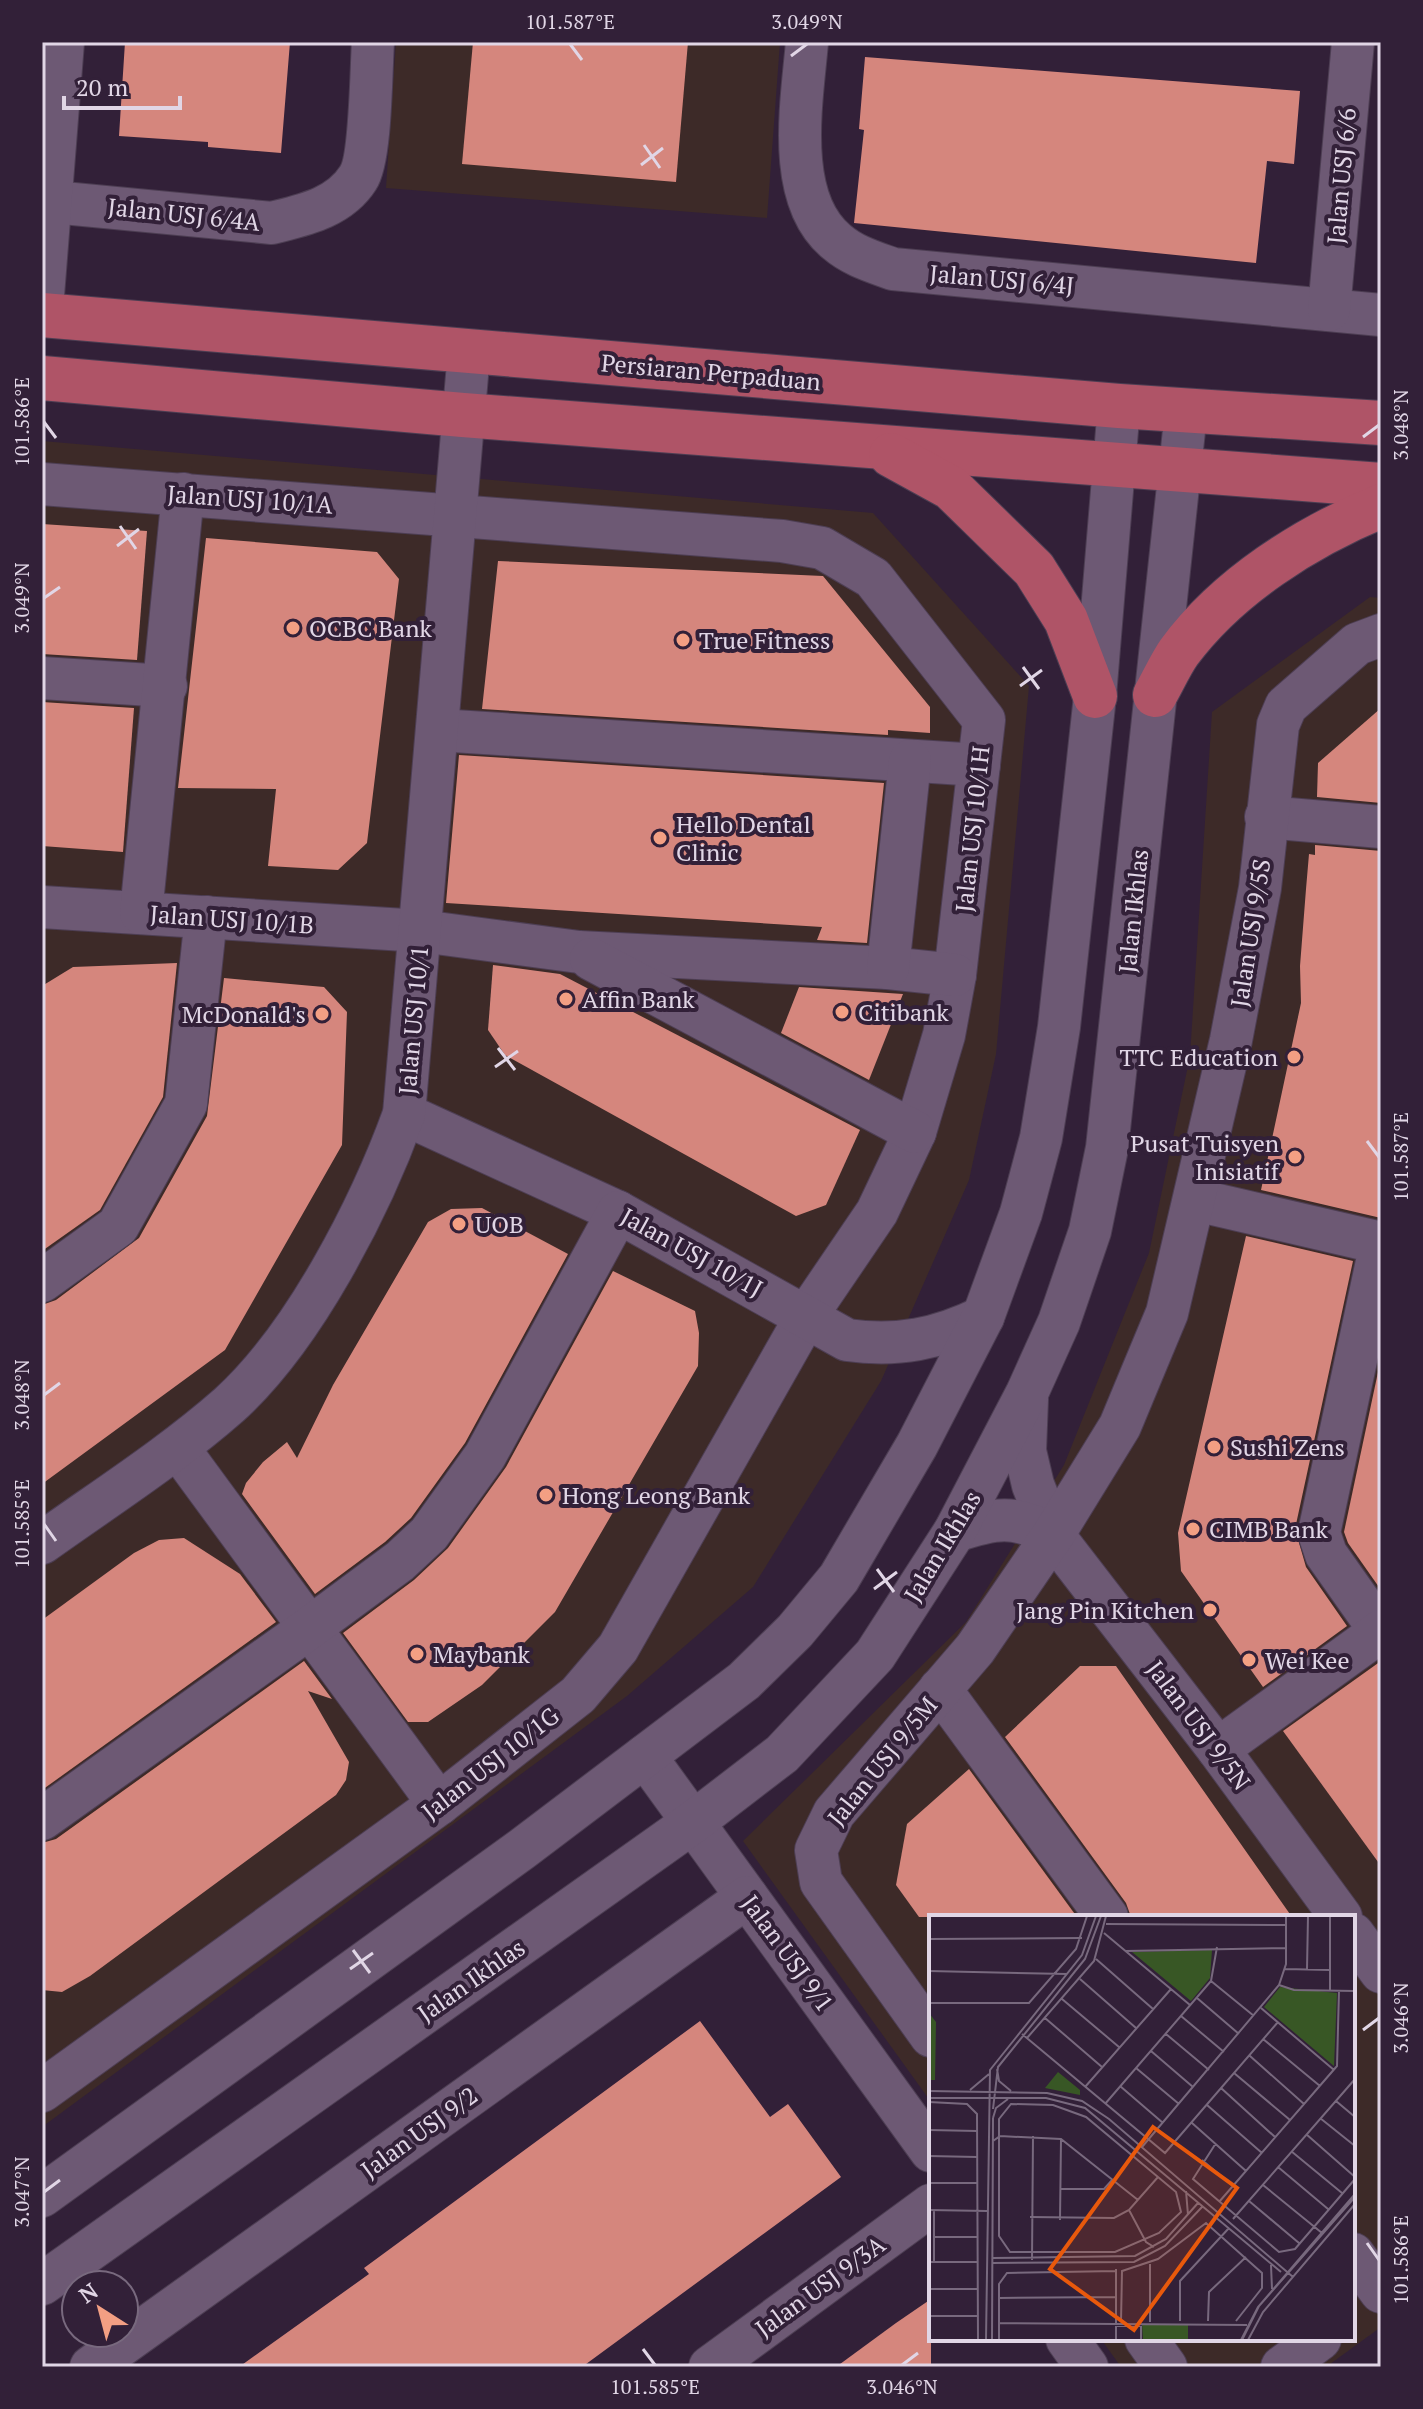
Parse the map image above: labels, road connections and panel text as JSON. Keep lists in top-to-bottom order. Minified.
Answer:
{"streets":{"main road":["Persiaran Perpaduan"],"street":["Jalan USJ 6/6","Jalan USJ 6/4A","Jalan USJ 6/4J","Jalan USJ 10/1A","Jalan USJ 10/1H","Jalan Ikhlas","Jalan USJ 10/1B","Jalan USJ 9/5S","Jalan USJ 10/1","Jalan USJ 10/1J","Jalan USJ 9/5N","Jalan USJ 9/5M","Jalan USJ 10/1G","Jalan USJ 9/1","Jalan USJ 9/2","Jalan USJ 9/3A"]},"crossings":[["Jalan USJ 6/6","Jalan USJ 6/4J"],["Persiaran Perpaduan","Jalan Ikhlas"],["Persiaran Perpaduan","Jalan USJ 10/1"],["Jalan USJ 10/1A","Jalan USJ 10/1H"],["Jalan USJ 10/1A","Jalan USJ 10/1"],["Jalan USJ 10/1H","Jalan USJ 10/1B"],["Jalan USJ 10/1H","Jalan USJ 10/1"],["Jalan USJ 10/1H","Jalan USJ 10/1J"],["Jalan USJ 10/1H","Jalan USJ 10/1G"],["Jalan Ikhlas","Jalan USJ 9/1"],["Jalan USJ 10/1B","Jalan USJ 10/1"],["Jalan USJ 9/5S","Jalan USJ 9/5N"],["Jalan USJ 9/5S","Jalan USJ 9/5M"],["Jalan USJ 10/1","Jalan USJ 10/1J"],["Jalan USJ 10/1J","Jalan USJ 10/1G"],["Jalan USJ 9/5N","Jalan USJ 9/5M"],["Jalan USJ 9/1","Jalan USJ 9/2"]],"places":["OCBC Bank","True Fitness","Hello Dental Clinic","Affin Bank","Citibank","McDonald's","TTC Education","Pusat Tuisyen Inisiatif","UOB","Sushi Zens","Hong Leong Bank","CIMB Bank","Jang Pin Kitchen","Maybank","Wei Kee"],"scale_bar":"20 m","north":"top left","coordinates":["101.587°E","3.049°N","101.586°E","3.048°N","101.585°E","3.046°N","3.047°N"]}
